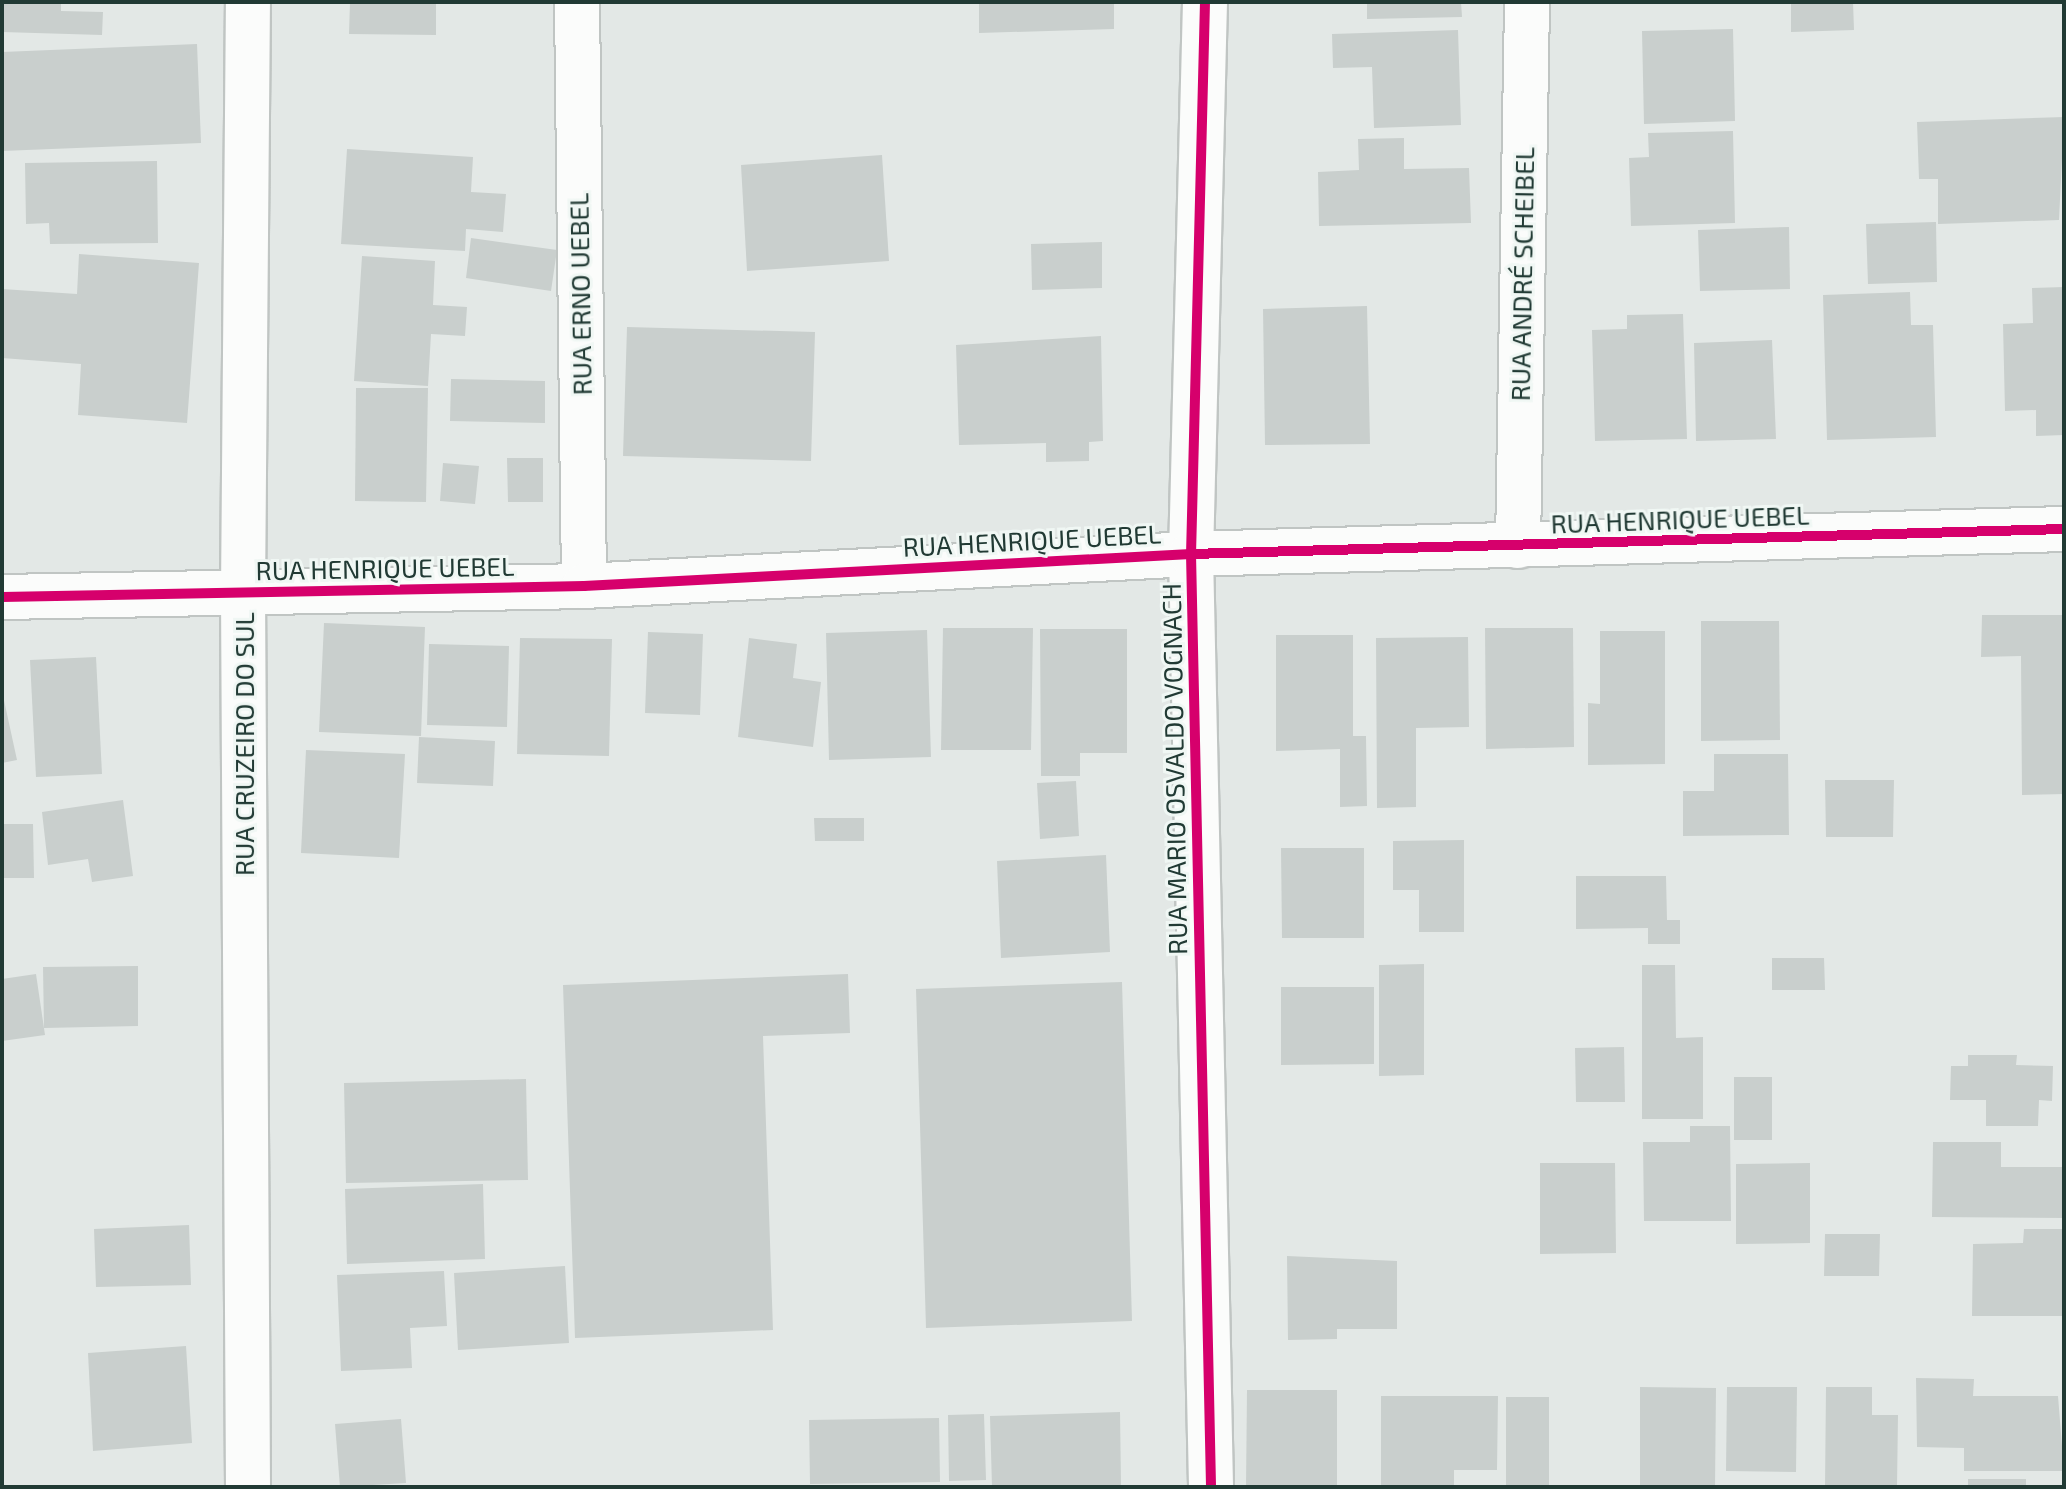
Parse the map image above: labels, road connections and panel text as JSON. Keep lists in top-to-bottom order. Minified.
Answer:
{"streets":{"street":["RUA ANDRÉ SCHEIBEL","RUA ERNO UEBEL","RUA HENRIQUE UEBEL","RUA CRUZEIRO DO SUL","RUA MARIO OSVALDO VOGNACH"]},"crossings":[["RUA ANDRÉ SCHEIBEL","RUA HENRIQUE UEBEL"],["RUA ERNO UEBEL","RUA HENRIQUE UEBEL"],["RUA HENRIQUE UEBEL","RUA CRUZEIRO DO SUL"],["RUA HENRIQUE UEBEL","RUA MARIO OSVALDO VOGNACH"]]}
